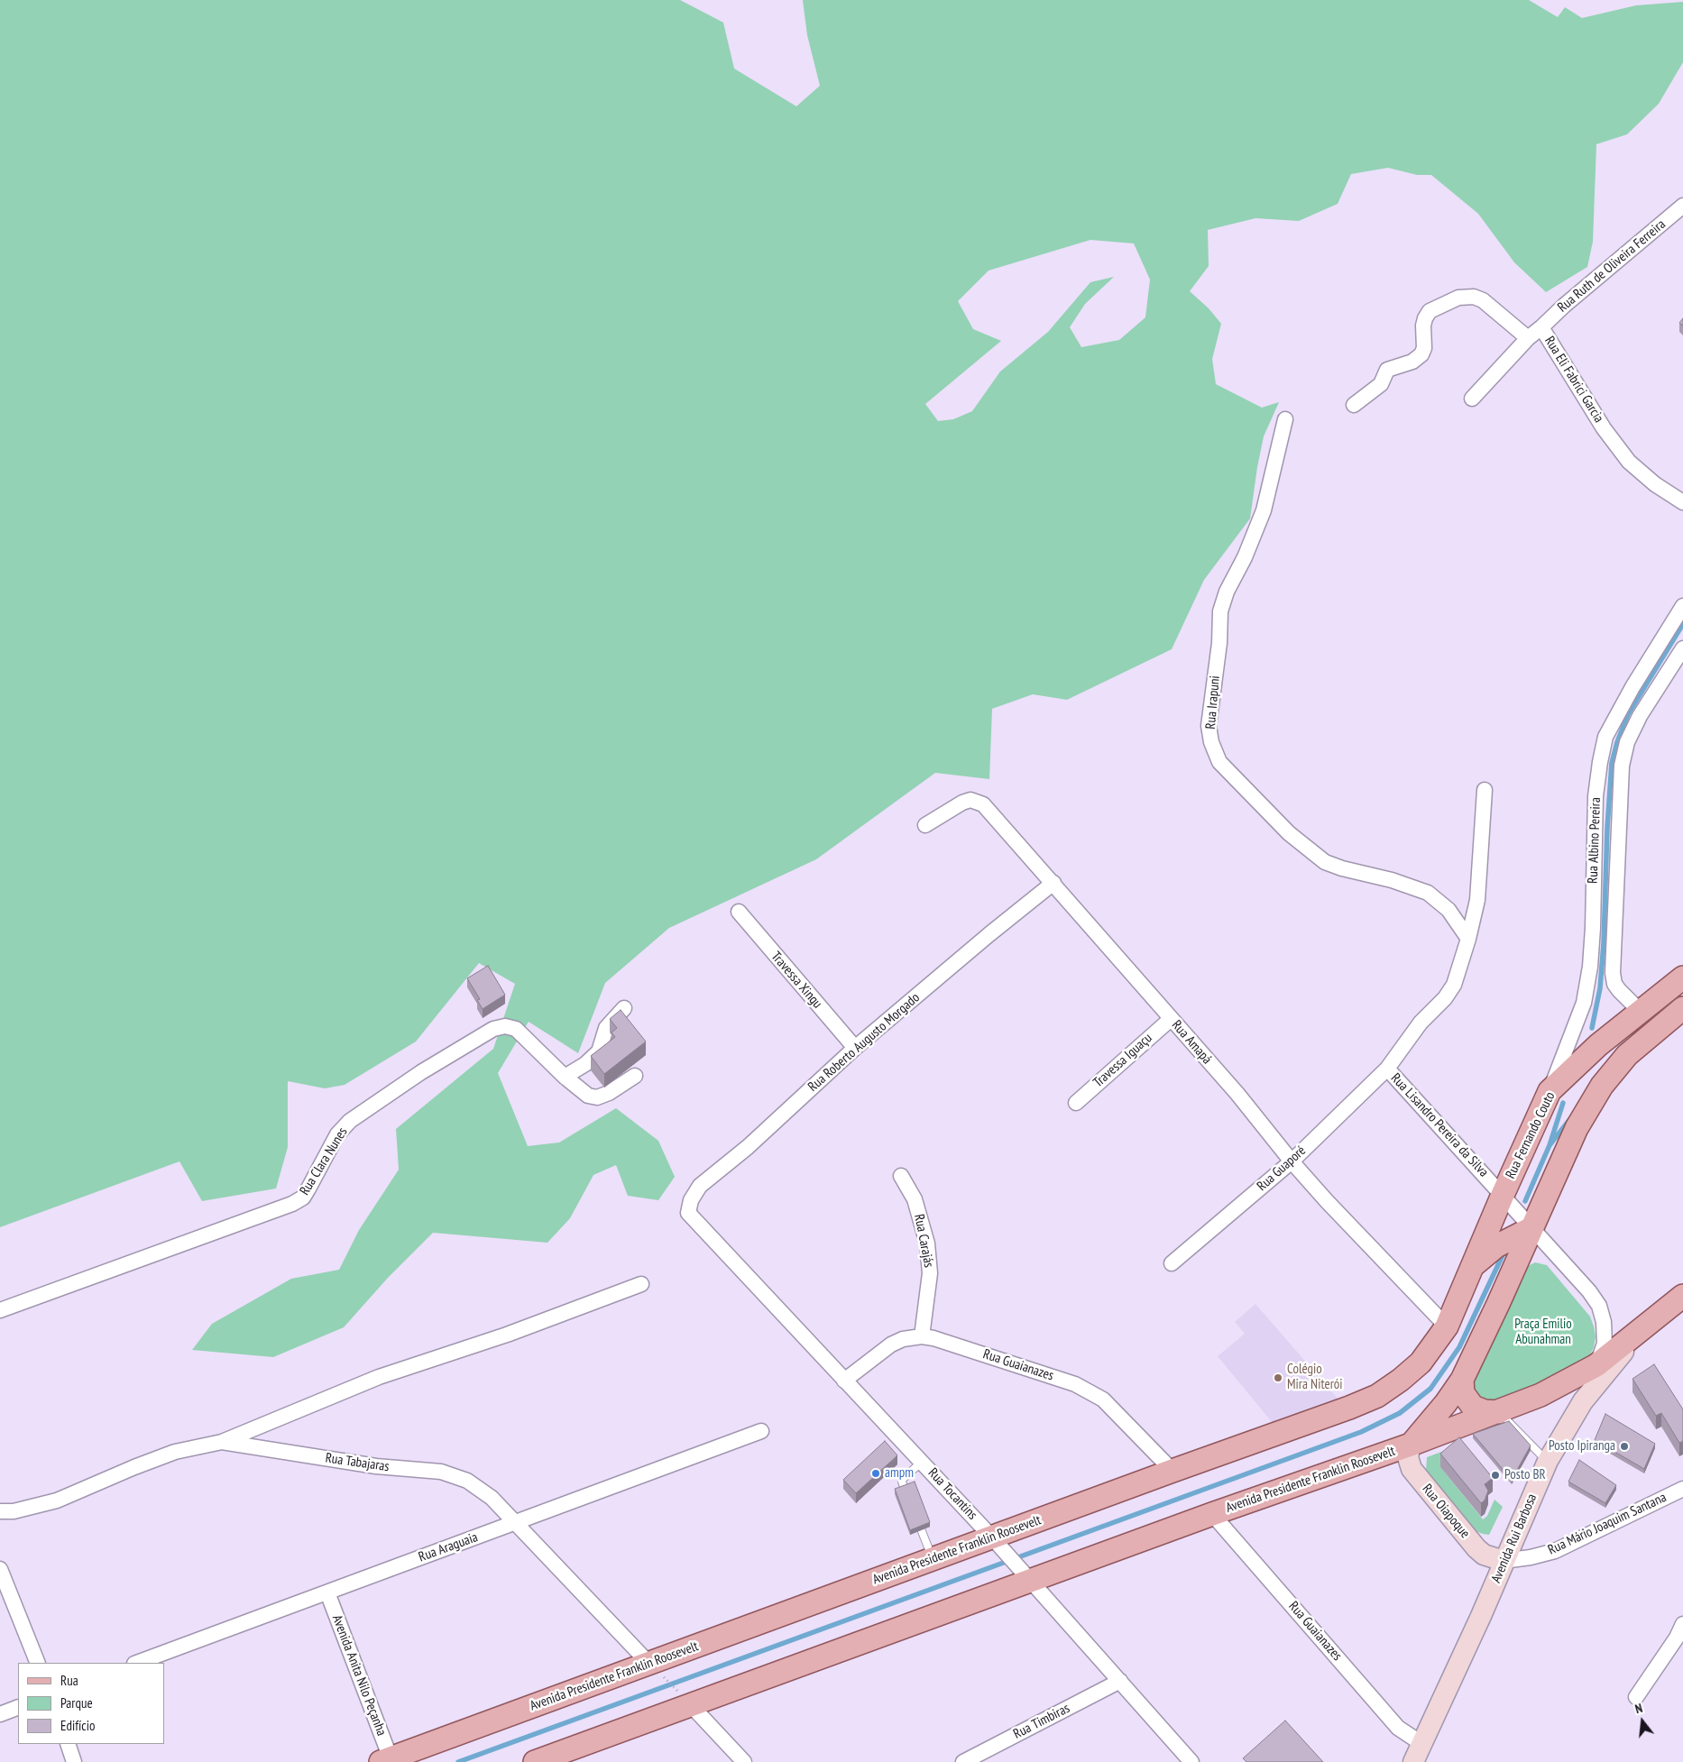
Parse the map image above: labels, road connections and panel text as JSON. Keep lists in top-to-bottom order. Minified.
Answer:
{"streets":{"main road":["Rua Fernando Couto","Avenida Presidente Franklin Roosevelt","Rua Oiapoque","Avenida Rui Barbosa"],"street":["Rua Ruth de Oliveira Ferreira","Rua Eli Fabrici Garcia","Rua Irapuni","Rua Albino Pereira","Travessa Xingu","Rua Roberto Augusto Morgado","Rua Amapá","Travessa Iguaçu","Rua Lisandro Pereira da Silva","Rua Clara Nunes","Rua Guaporé","Rua Carajás","Rua Guaianazes","Rua Tabajaras","Rua Tocantins","Rua Mário Joaquim Santana","Rua Araguaia","Avenida Anita Nilo Peçanha","Rua Timbiras"]},"crossings":[["Rua Ruth de Oliveira Ferreira","Rua Eli Fabrici Garcia"],["Rua Irapuni","Rua Lisandro Pereira da Silva"],["Rua Albino Pereira","Rua Fernando Couto"],["Travessa Xingu","Rua Roberto Augusto Morgado"],["Rua Roberto Augusto Morgado","Rua Amapá"],["Rua Roberto Augusto Morgado","Rua Tocantins"],["Rua Amapá","Travessa Iguaçu"],["Rua Amapá","Rua Guaporé"],["Rua Amapá","Avenida Presidente Franklin Roosevelt"],["Rua Lisandro Pereira da Silva","Rua Fernando Couto"],["Rua Lisandro Pereira da Silva","Rua Guaporé"],["Rua Lisandro Pereira da Silva","Avenida Rui Barbosa"],["Rua Fernando Couto","Avenida Presidente Franklin Roosevelt"],["Rua Carajás","Rua Guaianazes"],["Rua Guaianazes","Avenida Presidente Franklin Roosevelt"],["Rua Guaianazes","Rua Tocantins"],["Rua Guaianazes","Avenida Rui Barbosa"],["Rua Tabajaras","Avenida Presidente Franklin Roosevelt"],["Rua Tabajaras","Rua Araguaia"],["Avenida Presidente Franklin Roosevelt","Rua Tocantins"],["Avenida Presidente Franklin Roosevelt","Rua Oiapoque"],["Avenida Presidente Franklin Roosevelt","Avenida Rui Barbosa"],["Avenida Presidente Franklin Roosevelt","Avenida Anita Nilo Peçanha"],["Rua Tocantins","Rua Timbiras"],["Rua Oiapoque","Rua Mário Joaquim Santana"],["Rua Oiapoque","Avenida Rui Barbosa"],["Rua Mário Joaquim Santana","Avenida Rui Barbosa"],["Rua Araguaia","Avenida Anita Nilo Peçanha"]],"parks":["Praça Emilio Abunahman"],"places":["Colégio Mira Niterói","Posto Ipiranga","ampm","Posto BR"],"legend":["Rua","Parque","Edifício"],"north":"top"}
